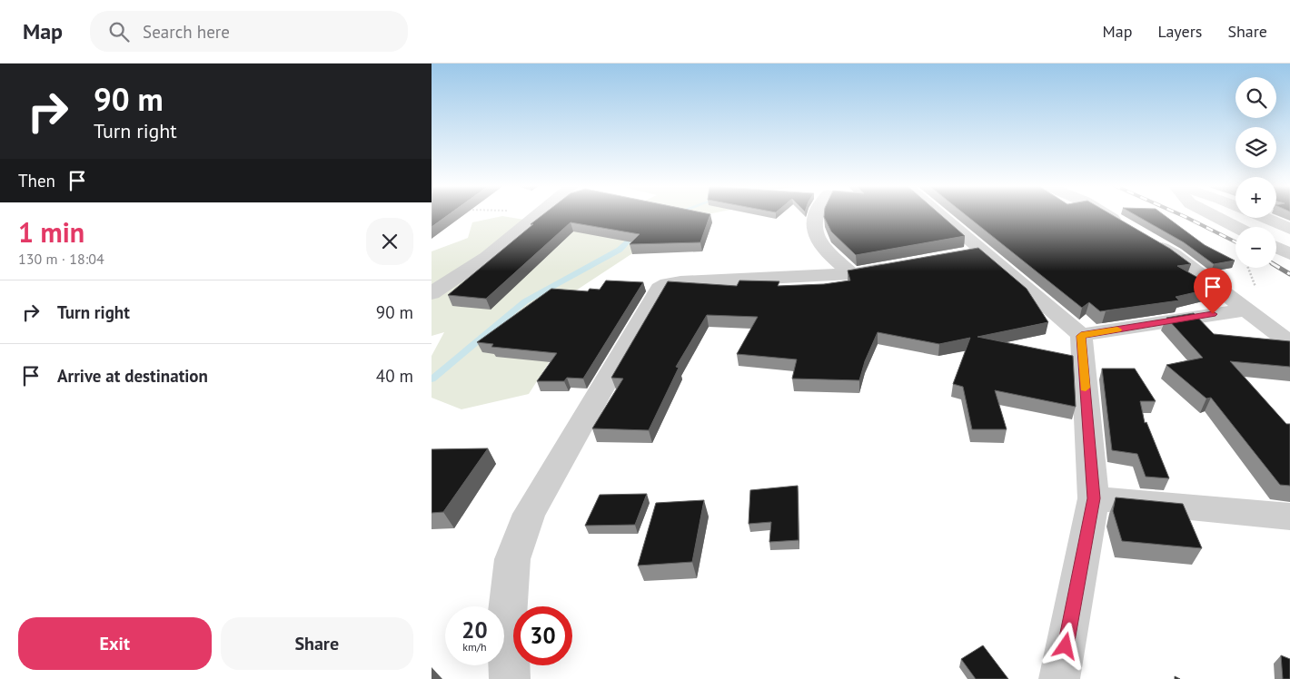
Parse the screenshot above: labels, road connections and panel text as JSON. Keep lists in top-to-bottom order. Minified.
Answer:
{"page":{"header":"Map","search":"Search here","nav":["Map","Layers","Share"],"turn":["90 m","Turn right"],"map_buttons":["+","−"],"then":"Then","heading":["1 min","130 m · 18:04"],"list":[{"name":"Turn right","value":"90 m"},{"name":"Arrive at destination","value":"40 m"}],"speed":"20 km/h","limit":"30","buttons":["Exit","Share"]}}
